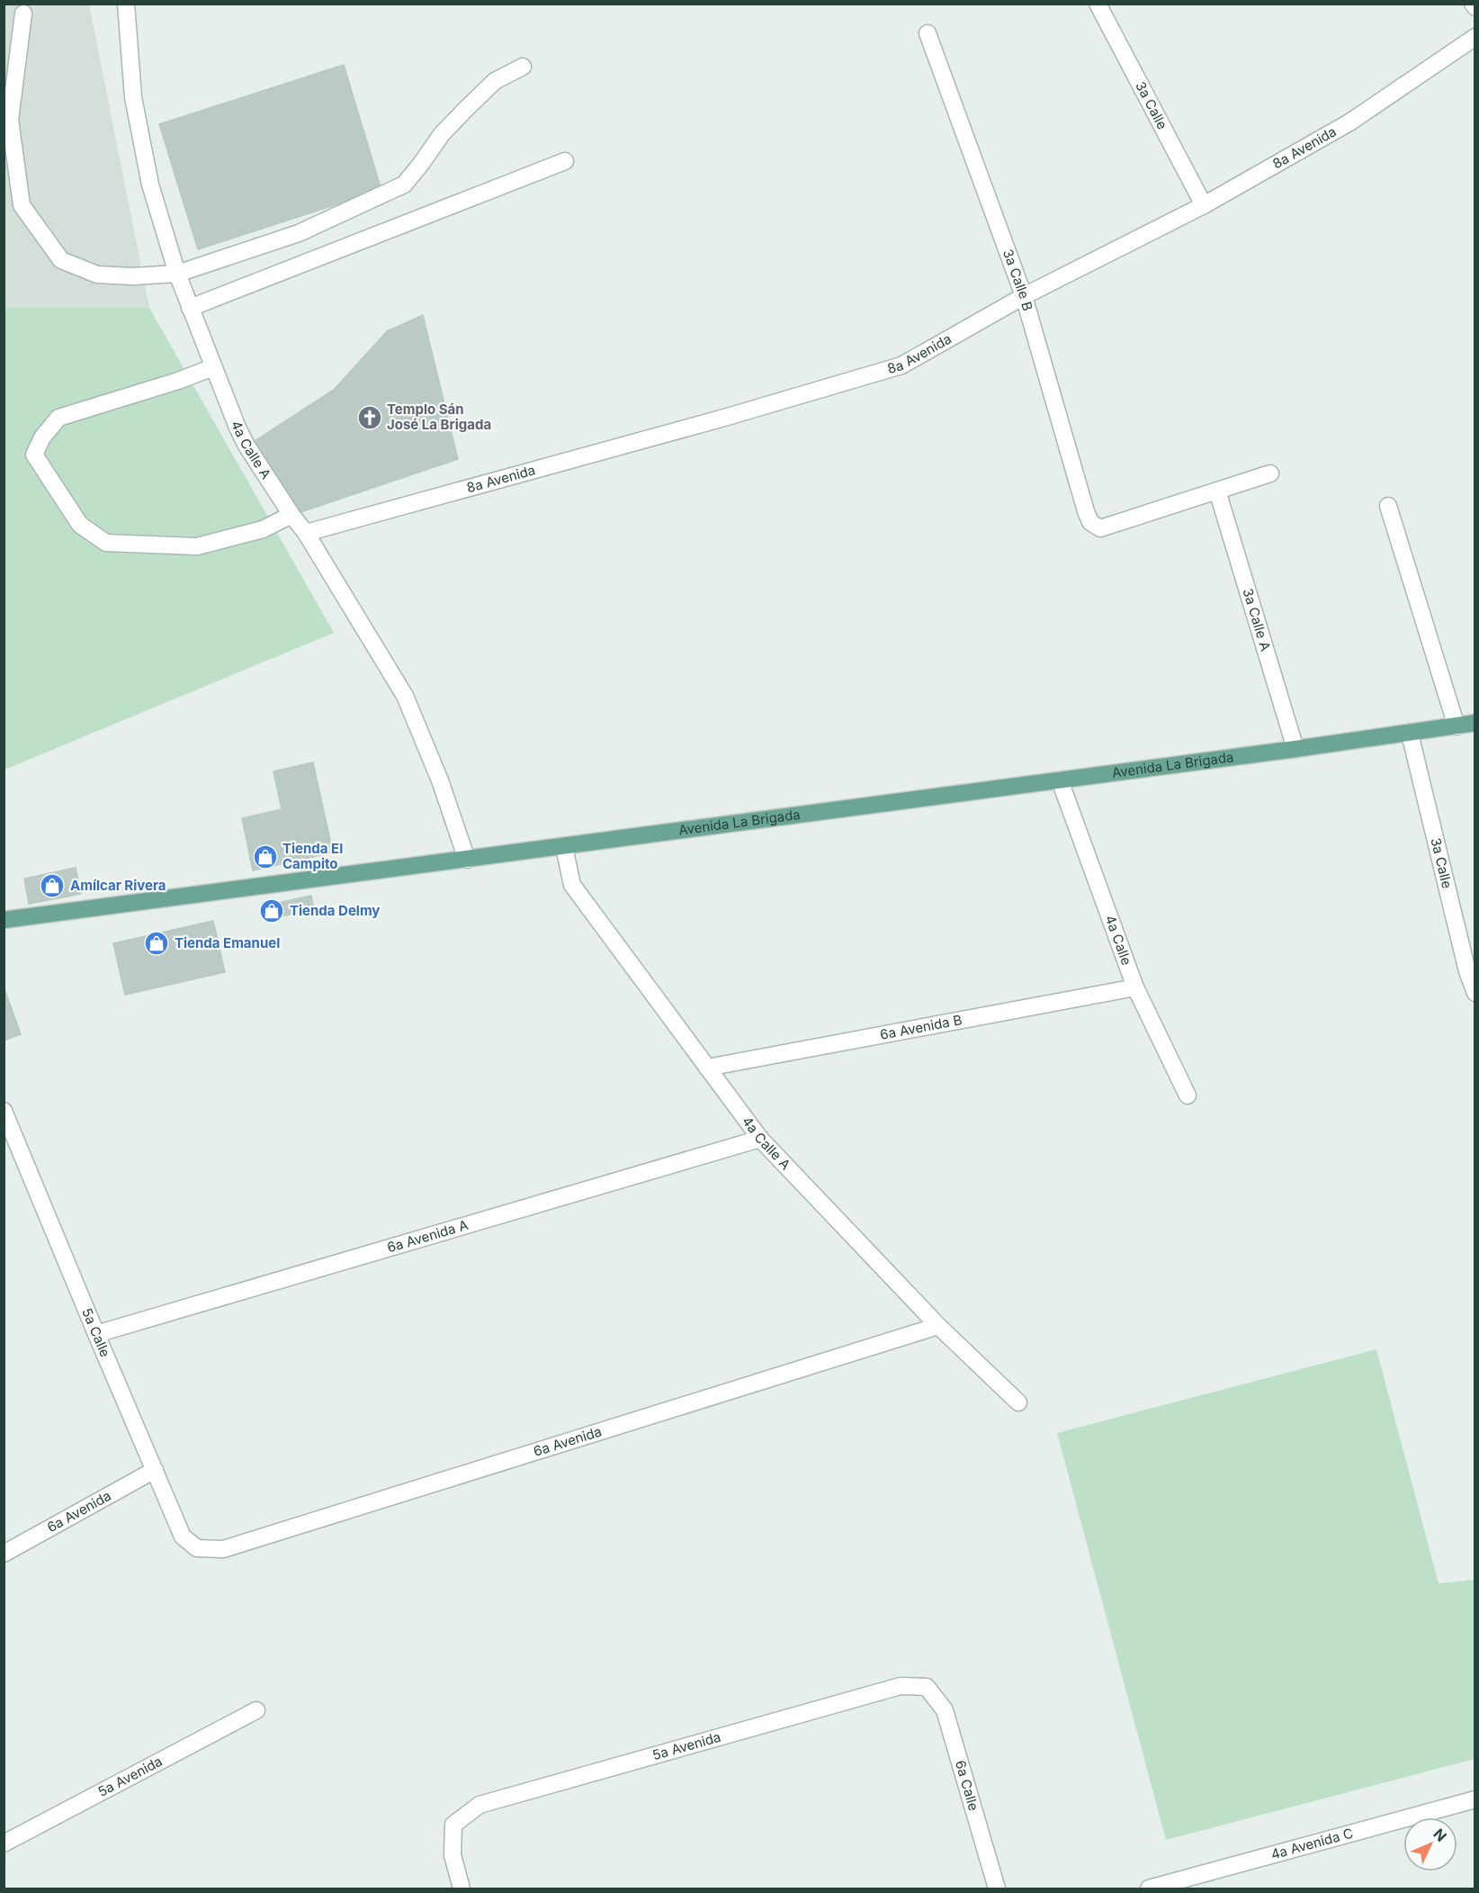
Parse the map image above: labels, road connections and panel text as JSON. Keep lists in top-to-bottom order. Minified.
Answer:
{"streets":{"main road":["Avenida La Brigada"],"street":["3a Calle","8a Avenida","3a Calle B","4a Calle A","3a Calle A","4a Calle","6a Avenida B","6a Avenida A","5a Calle","6a Avenida","5a Avenida","6a Calle","4a Avenida C"]},"crossings":[["3a Calle","8a Avenida"],["3a Calle","Avenida La Brigada"],["8a Avenida","3a Calle B"],["8a Avenida","4a Calle A"],["3a Calle B","3a Calle A"],["4a Calle A","Avenida La Brigada"],["4a Calle A","6a Avenida B"],["4a Calle A","6a Avenida A"],["4a Calle A","6a Avenida"],["3a Calle A","Avenida La Brigada"],["Avenida La Brigada","4a Calle"],["4a Calle","6a Avenida B"],["6a Avenida A","5a Calle"],["5a Calle","6a Avenida"],["5a Avenida","6a Calle"]],"places":{"church":["Templo Sán José La Brigada"],"shop":["Tienda El Campito","Amílcar Rivera","Tienda Delmy","Tienda Emanuel"]},"north":"top right"}
